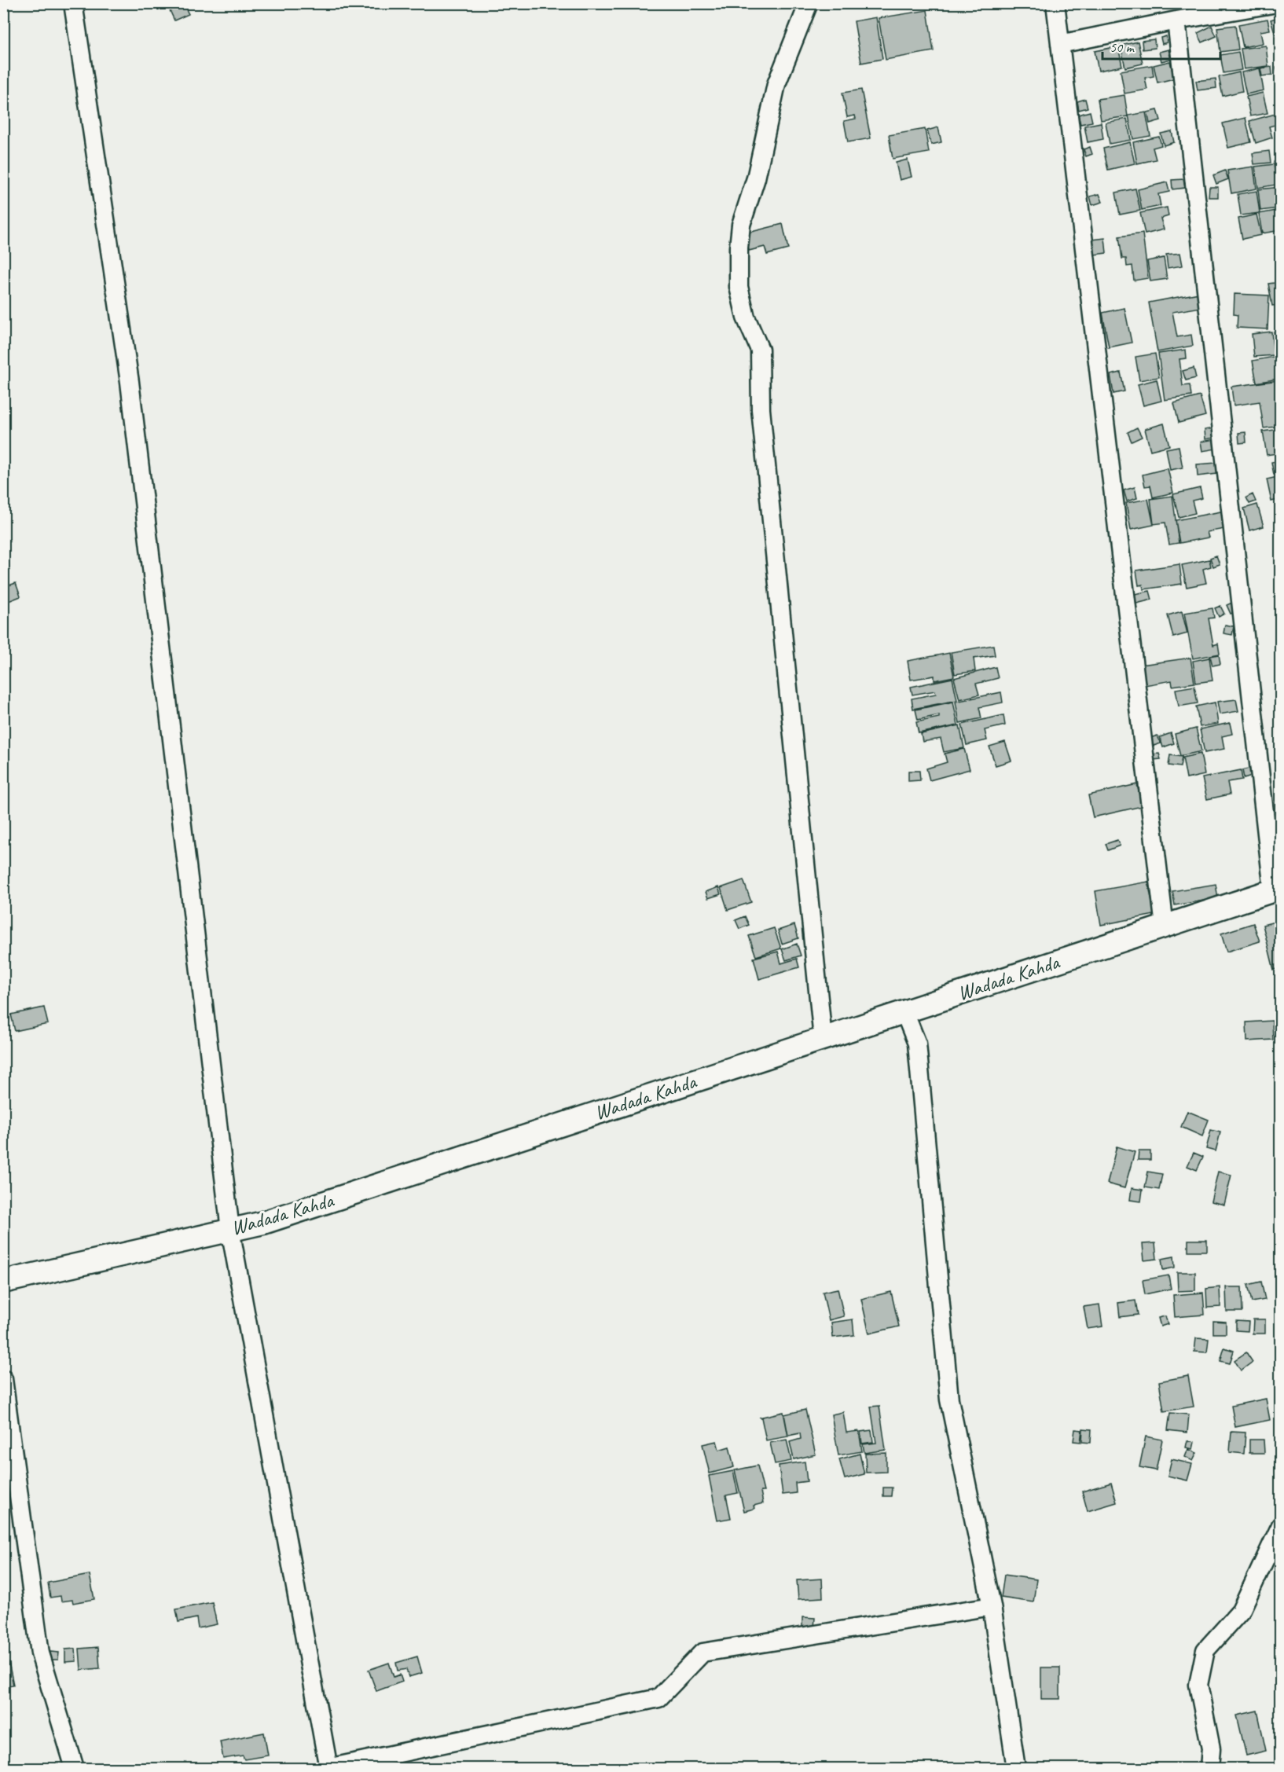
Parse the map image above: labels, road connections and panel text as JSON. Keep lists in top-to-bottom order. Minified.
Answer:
{"streets":{"main road":["Wadada Kahda"]},"scale_bar":"50 m"}
